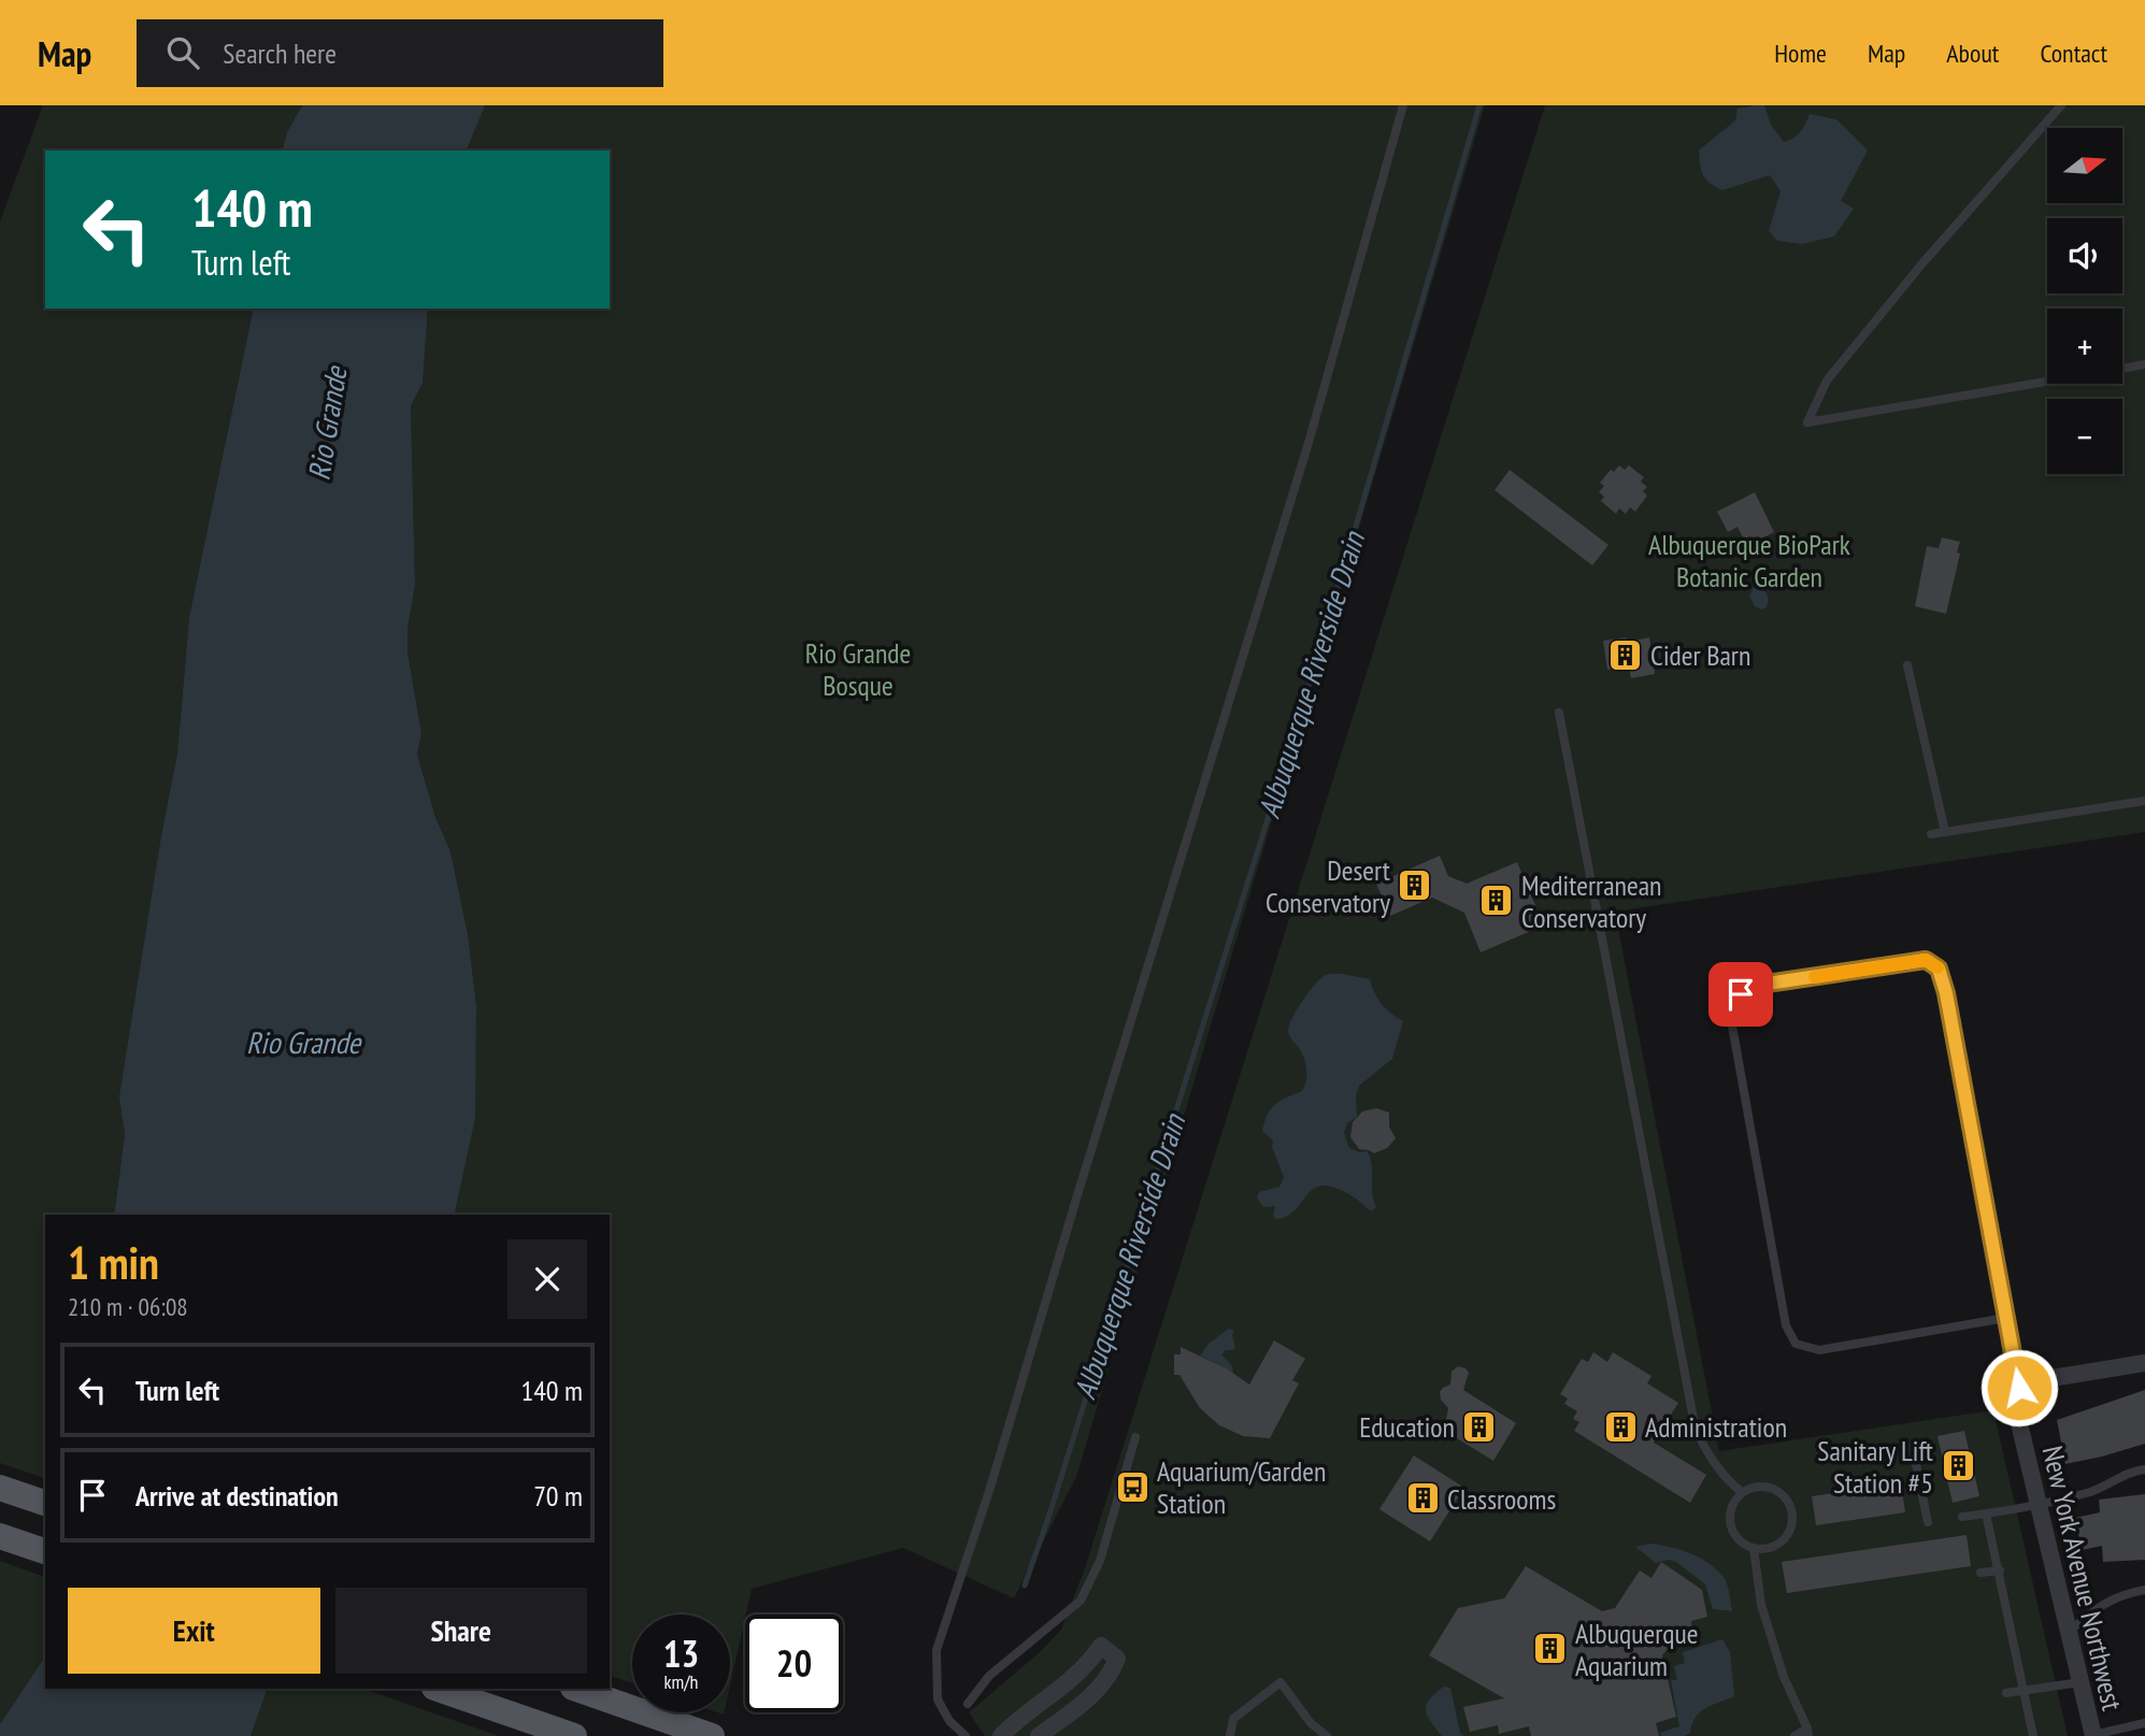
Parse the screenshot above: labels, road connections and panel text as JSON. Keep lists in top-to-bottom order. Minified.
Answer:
{"streets":{"street":["New York Avenue Northwest"]},"water":["Rio Grande","Albuquerque Riverside Drain"],"parks":["Albuquerque BioPark Botanic Garden","Rio Grande Bosque"],"places":{"building":["Cider Barn","Desert Conservatory","Mediterranean Conservatory","Education","Administration","Sanitary Lift Station #5","Classrooms","Albuquerque Aquarium"],"bus stop":["Aquarium/Garden Station"]},"north":"right","page":{"header":"Map","search":"Search here","nav":["Home","Map","About","Contact"],"map_buttons":["+","−"],"turn":["140 m","Turn left"],"heading":["1 min","210 m · 06:08"],"list":[{"name":"Turn left","value":"140 m"},{"name":"Arrive at destination","value":"70 m"}],"buttons":["Exit","Share"],"speed":"13 km/h","limit":"20"}}
